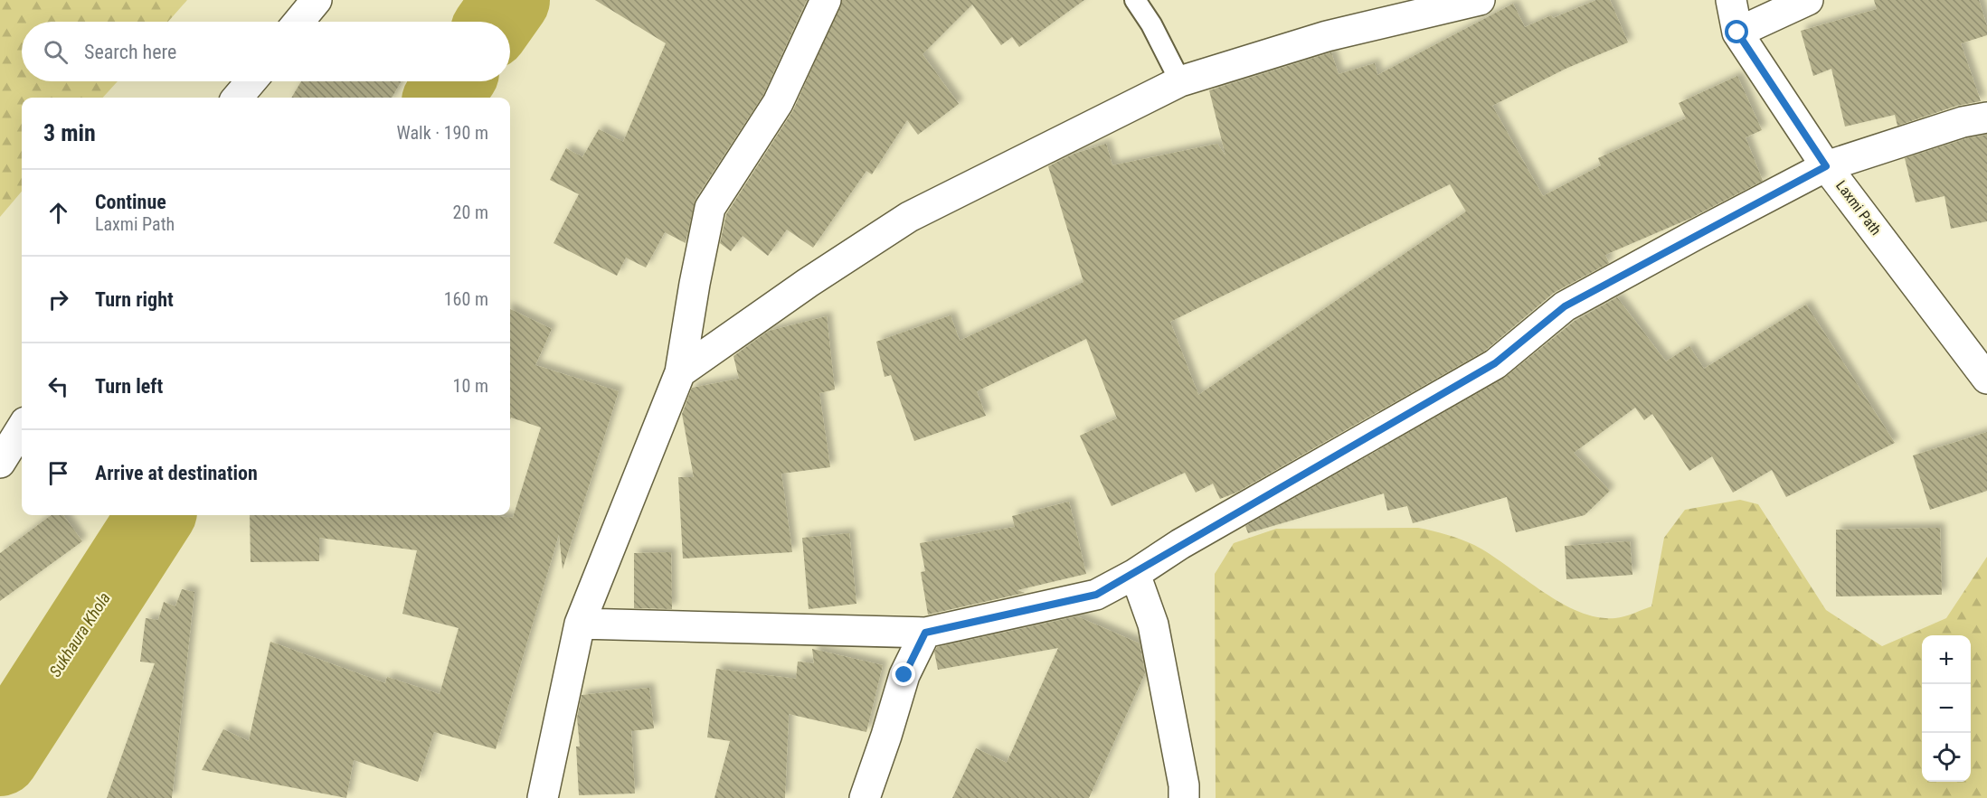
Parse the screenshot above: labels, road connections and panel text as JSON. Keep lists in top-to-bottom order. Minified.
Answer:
{"streets":{"street":["Laxmi Path"]},"water":["Sukhaura Khola"],"page":{"search":"Search here","heading":["3 min","Walk · 190 m"],"list":[["Continue","Laxmi Path","20 m"],["Turn right","160 m"],["Turn left","10 m"],"Arrive at destination"],"map_buttons":["+","−"]}}
